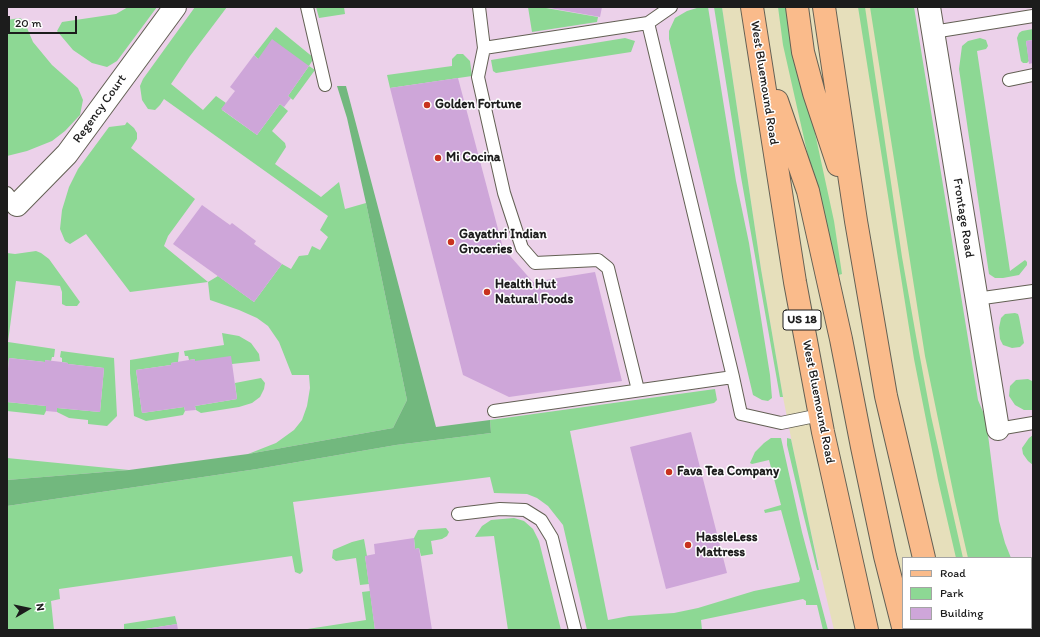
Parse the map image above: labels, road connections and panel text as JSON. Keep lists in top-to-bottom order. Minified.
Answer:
{"streets":{"main road":["West Bluemound Road","US 18"],"street":["Regency Court","Frontage Road"]},"places":["Golden Fortune","Mi Cocina","Gayathri Indian Groceries","Health Hut Natural Foods","Fava Tea Company","HassleLess Mattress"],"legend":["Road","Park","Building"],"scale_bar":"20 m","north":"right"}
